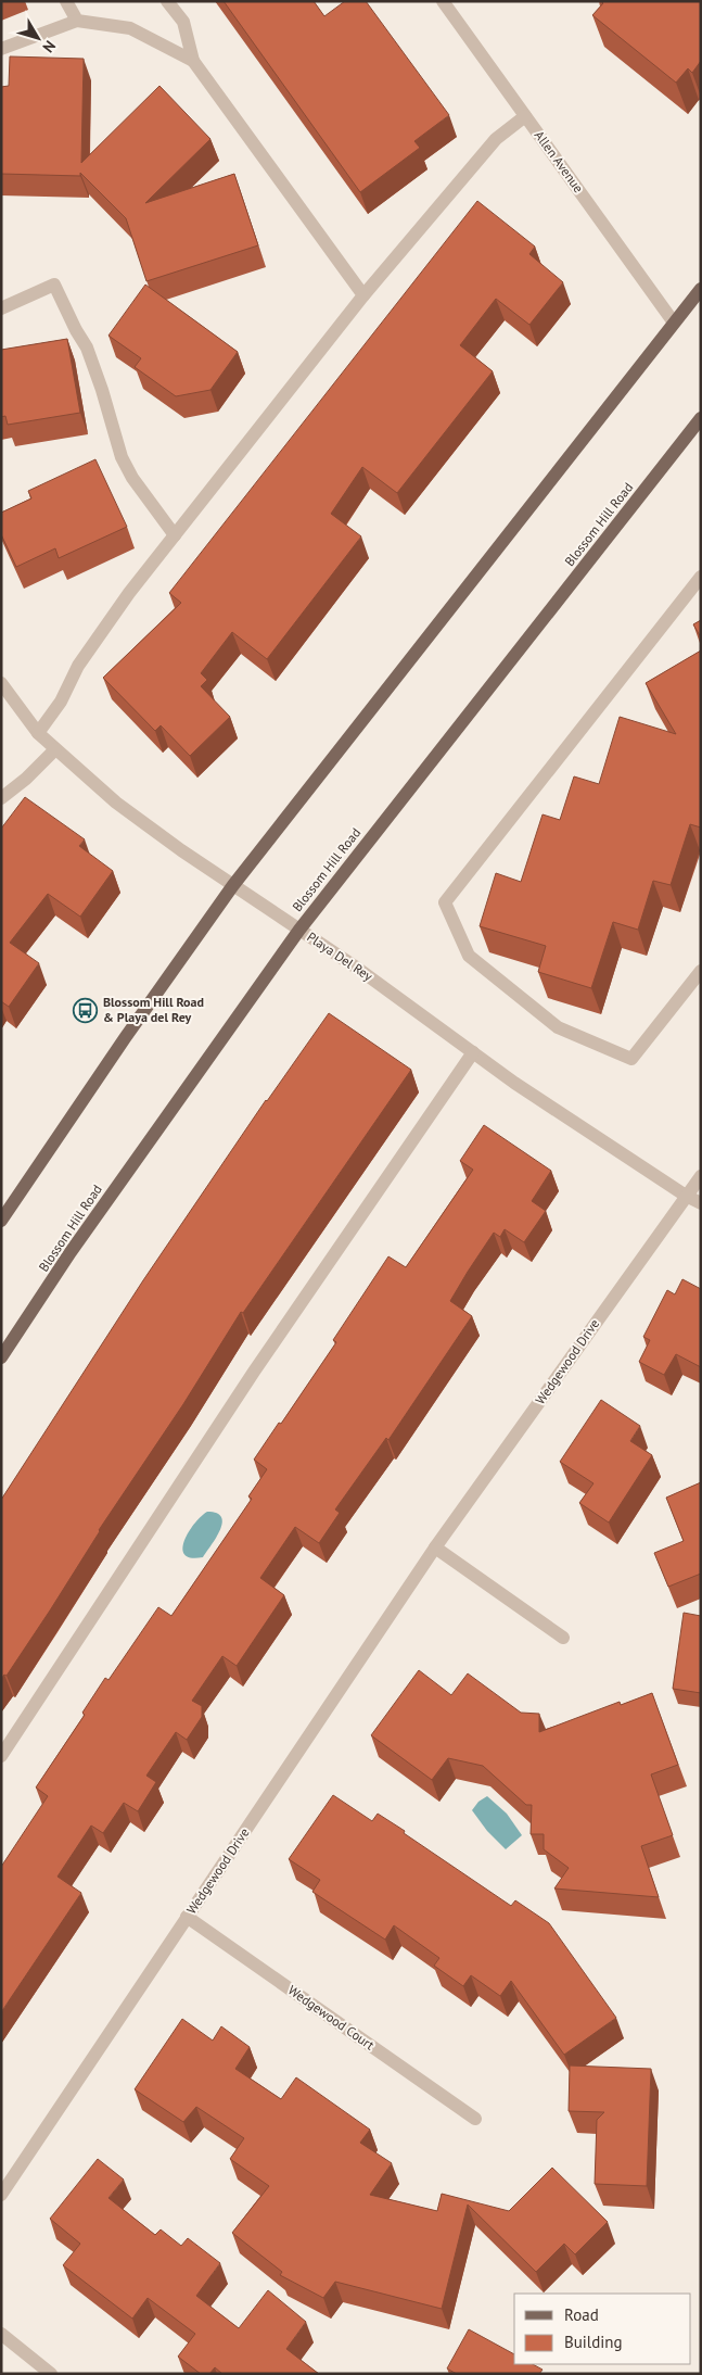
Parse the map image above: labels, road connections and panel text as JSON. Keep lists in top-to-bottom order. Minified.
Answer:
{"streets":{"main road":["Blossom Hill Road"],"street":["Allen Avenue","Playa Del Rey","Wedgewood Drive","Wedgewood Court"]},"crossings":[["Blossom Hill Road","Playa Del Rey"],["Playa Del Rey","Wedgewood Drive"],["Wedgewood Drive","Wedgewood Court"]],"places":{"bus stop":["Blossom Hill Road & Playa del Rey"]},"legend":["Road","Building"],"north":"bottom right"}
